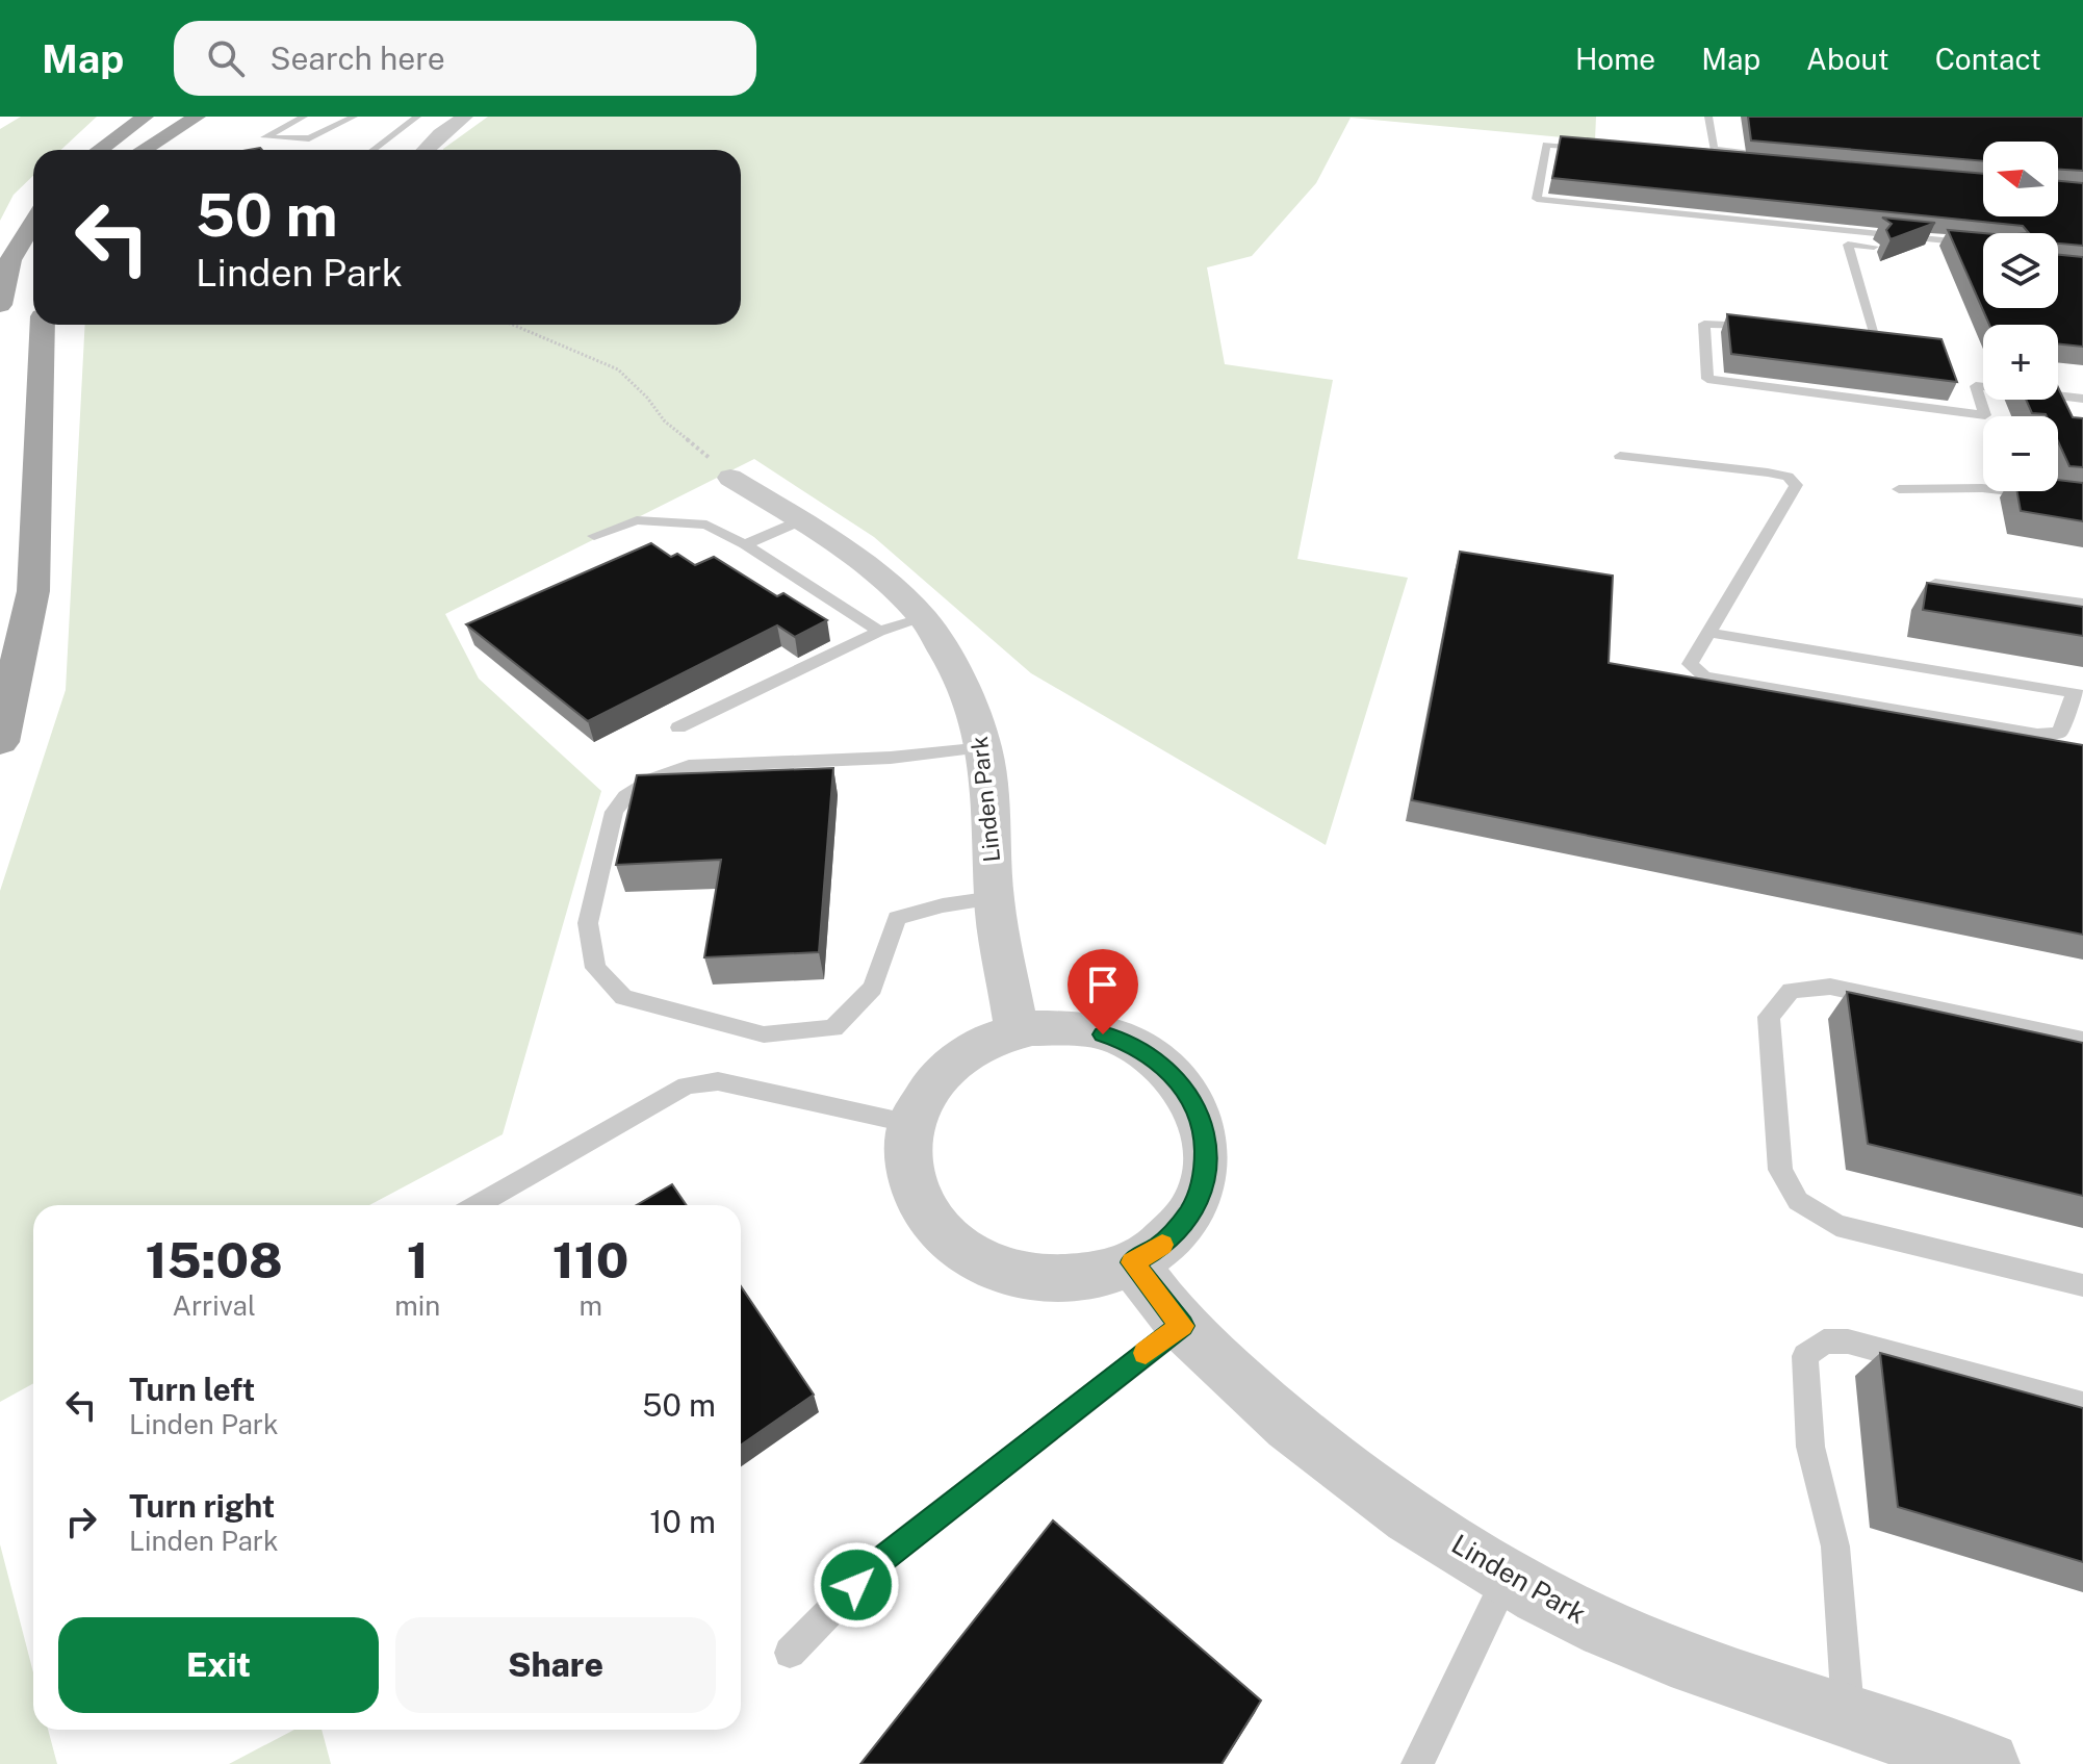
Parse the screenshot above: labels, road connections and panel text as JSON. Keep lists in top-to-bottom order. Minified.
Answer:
{"streets":{"street":["Linden Park"]},"north":"left","page":{"header":"Map","search":"Search here","nav":["Home","Map","About","Contact"],"map_buttons":["+","−"],"turn":["50 m","Linden Park"],"eta":["15:08","Arrival","1","min","110","m"],"list":[{"name":"Turn left","note":"Linden Park","value":"50 m"},{"name":"Turn right","note":"Linden Park","value":"10 m"}],"buttons":["Exit","Share"]}}
